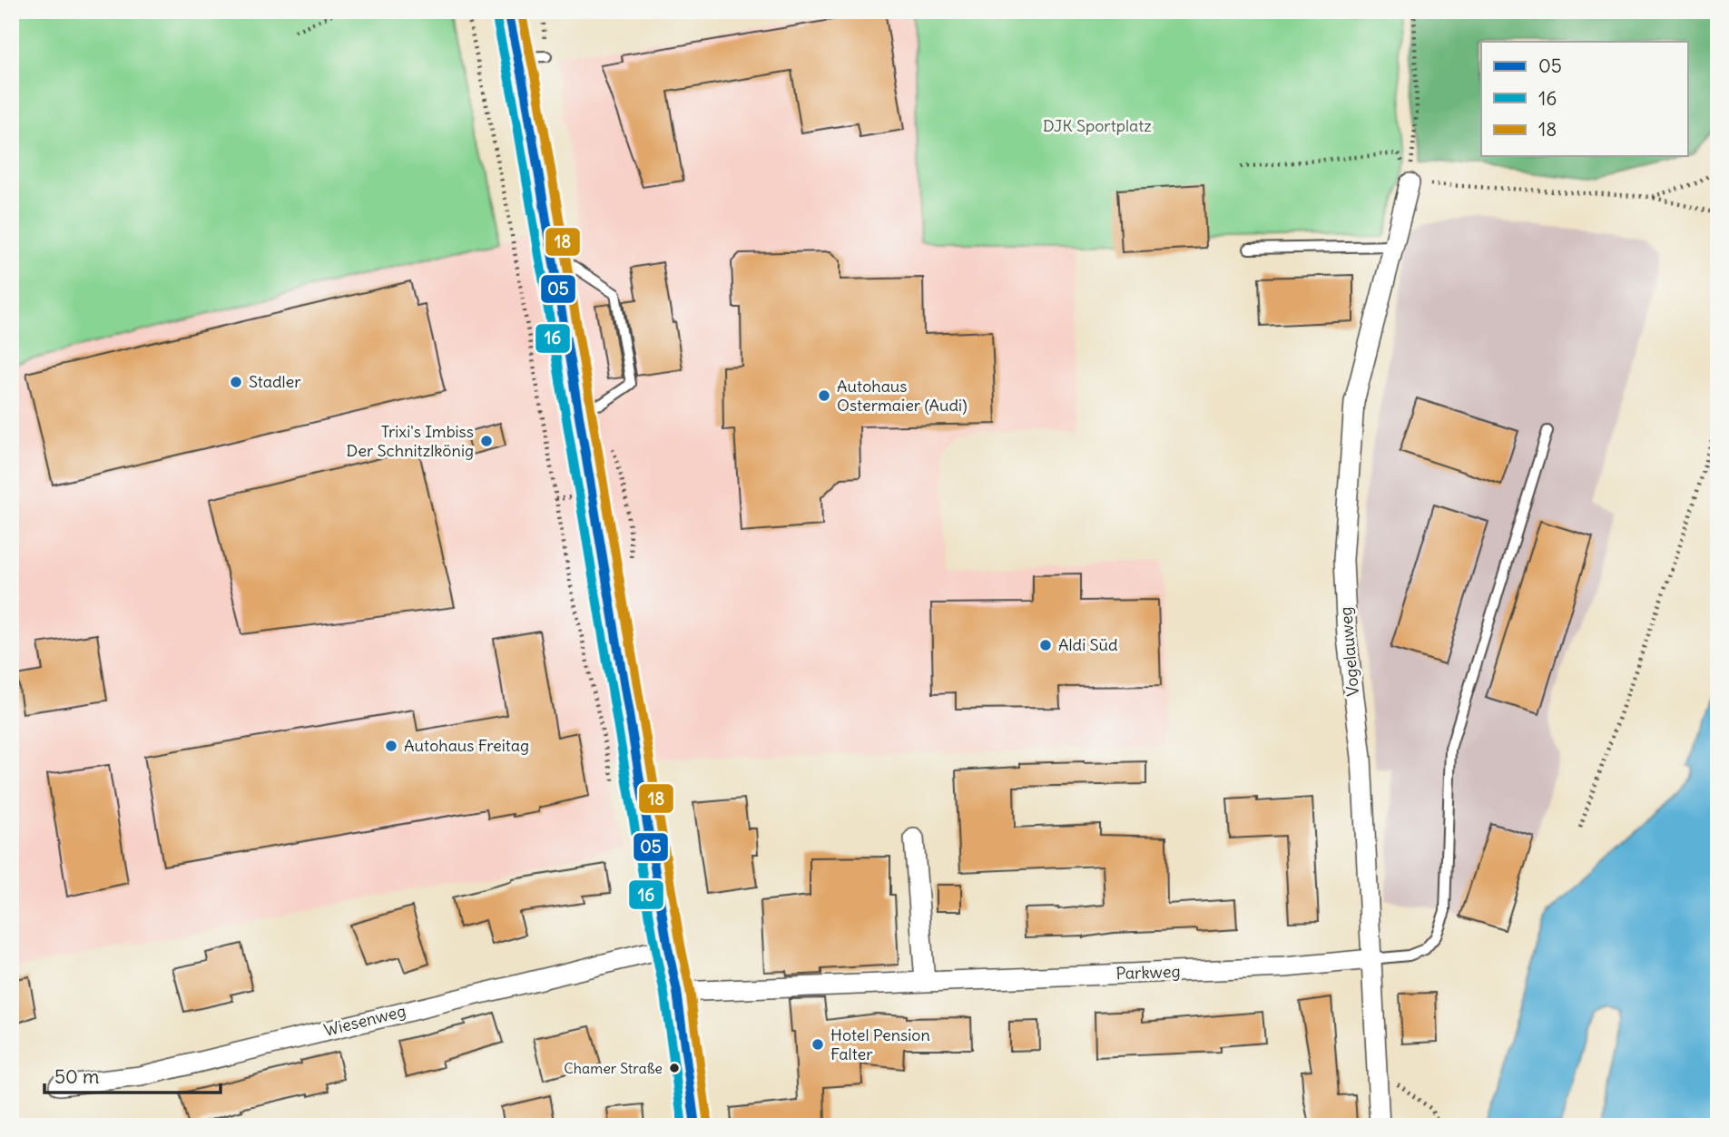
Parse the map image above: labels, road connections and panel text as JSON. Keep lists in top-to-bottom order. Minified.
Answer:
{"streets":{"street":["Vogelauweg","Parkweg","Wiesenweg"]},"crossings":[["Vogelauweg","Parkweg"]],"parks":["DJK Sportplatz"],"places":["Stadler","Autohaus Ostermaier (Audi)","Trixi's Imbiss Der Schnitzlkönig","Aldi Süd","Autohaus Freitag","Hotel Pension Falter","Chamer Straße"],"lines":["transit line 05","transit line 18","transit line 16"],"legend":["05","16","18"],"scale_bar":"50 m"}
